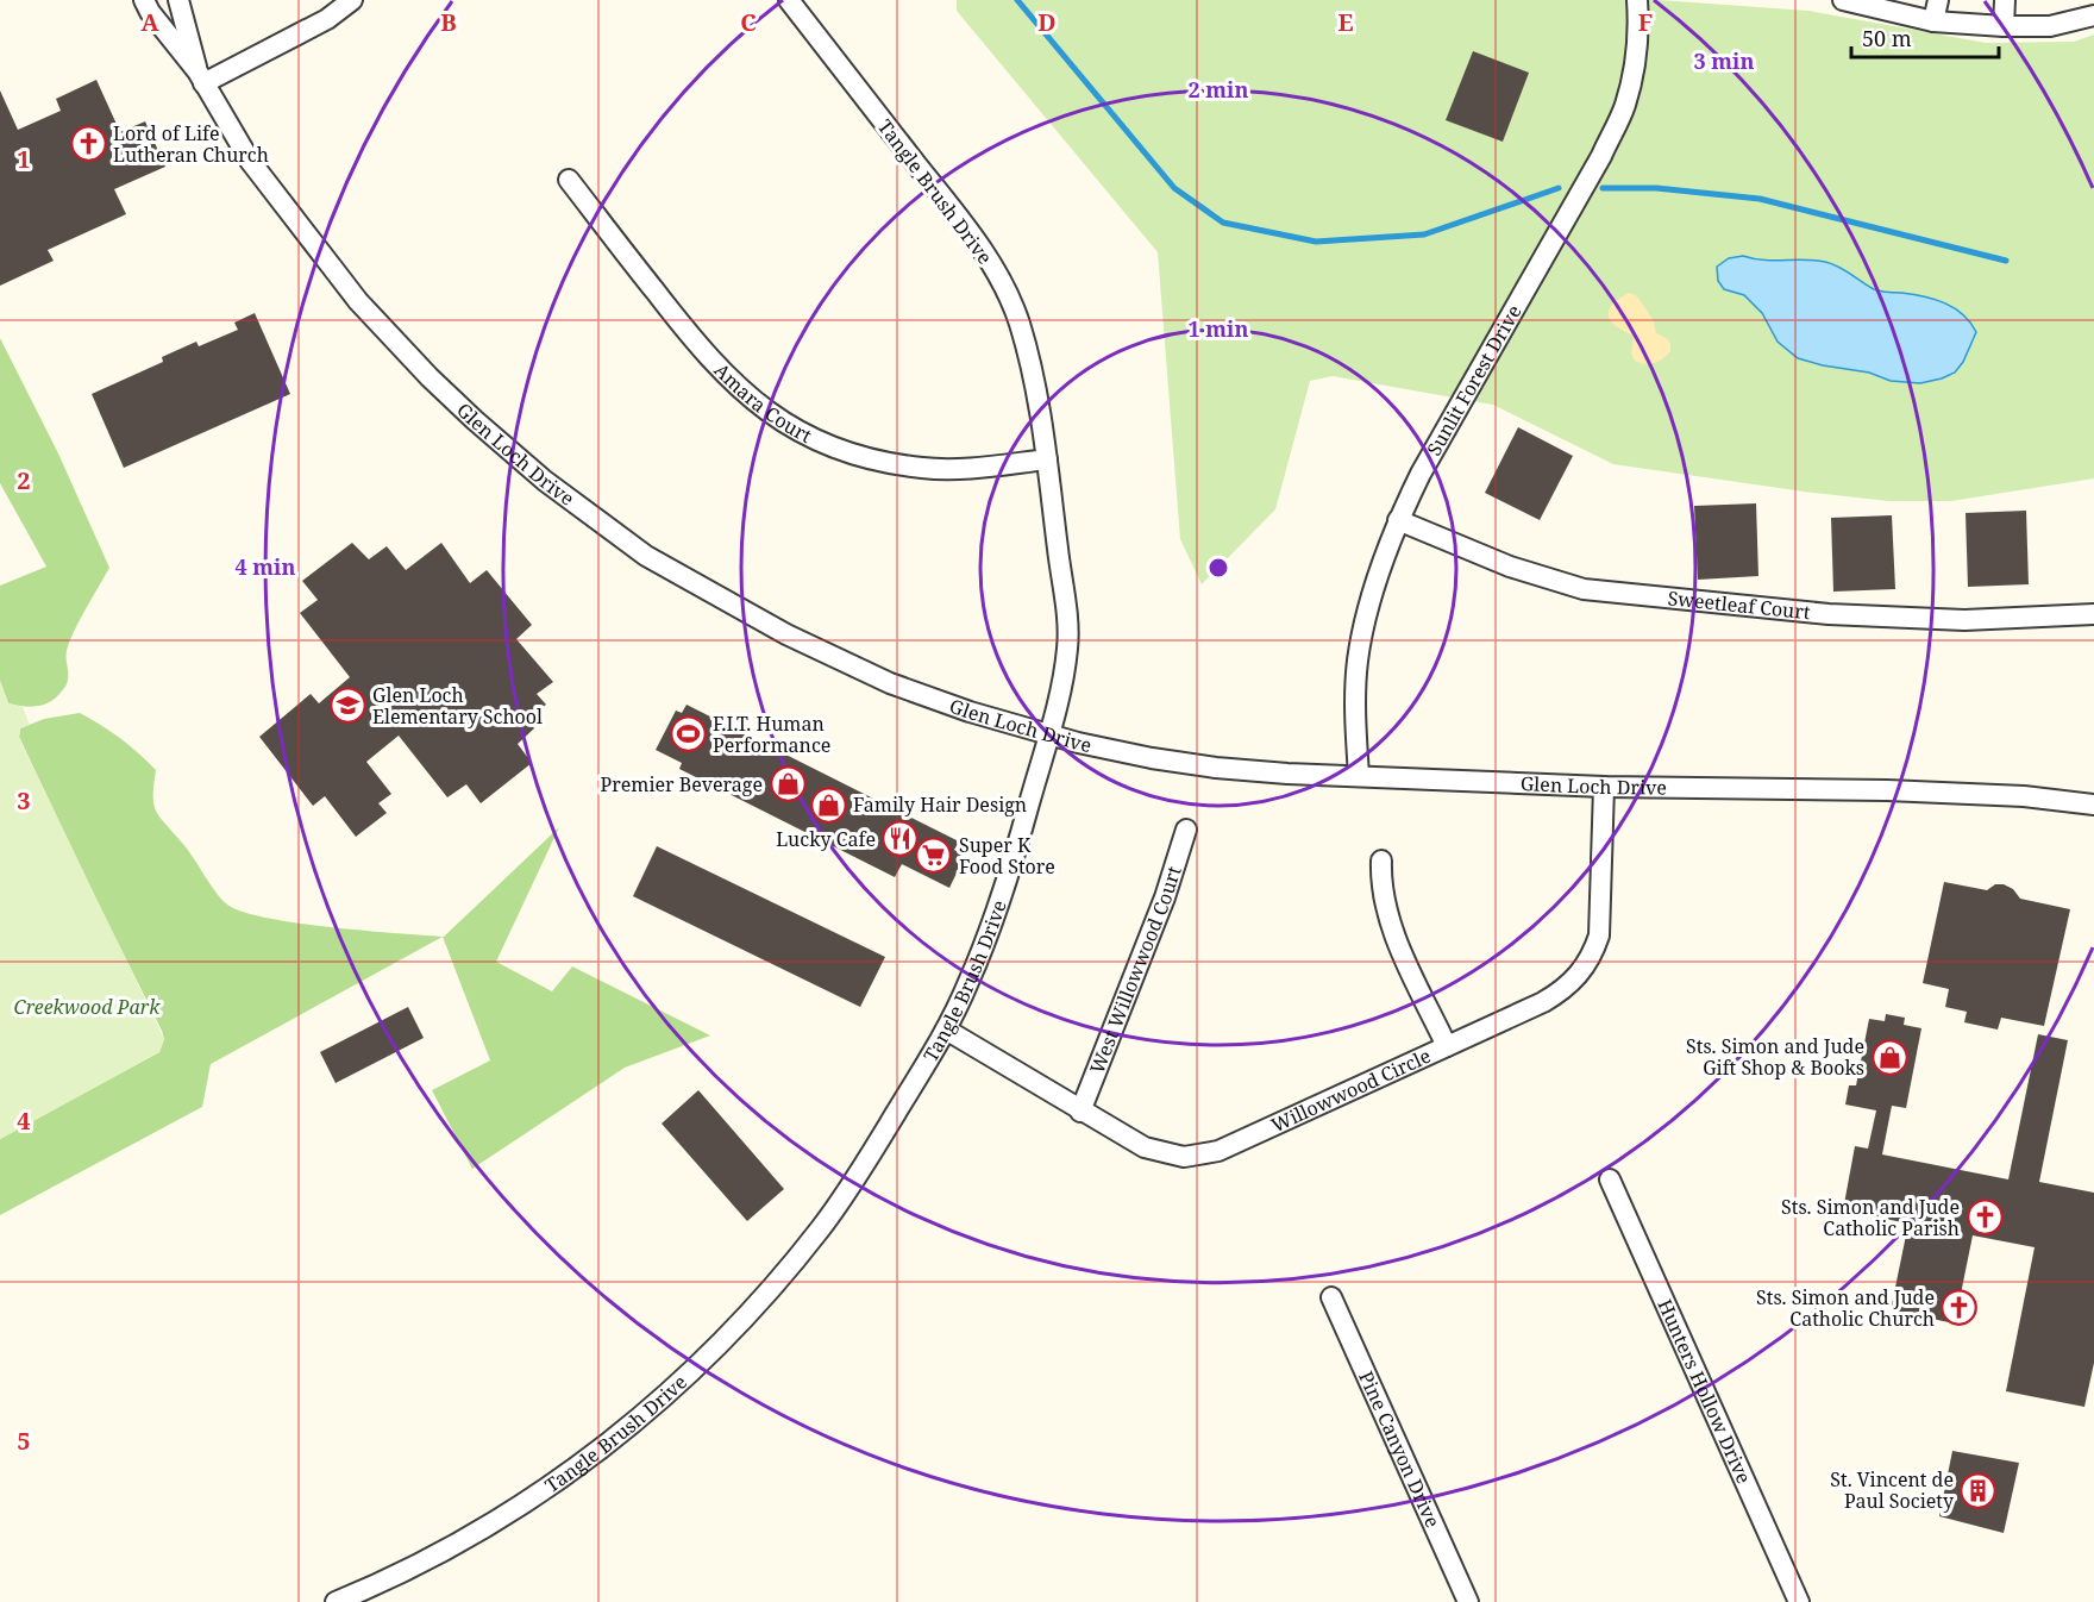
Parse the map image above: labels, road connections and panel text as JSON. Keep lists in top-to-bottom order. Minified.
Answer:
{"streets":{"street":["Tangle Brush Drive","Sunlit Forest Drive","Amara Court","Glen Loch Drive","Sweetleaf Court","West Willowwood Court","Willowwood Circle","Hunters Hollow Drive","Pine Canyon Drive"]},"crossings":[["Tangle Brush Drive","Amara Court"],["Tangle Brush Drive","Glen Loch Drive"],["Tangle Brush Drive","Willowwood Circle"],["Sunlit Forest Drive","Glen Loch Drive"],["Sunlit Forest Drive","Sweetleaf Court"],["Glen Loch Drive","Willowwood Circle"],["West Willowwood Court","Willowwood Circle"]],"parks":["Creekwood Park"],"places":{"church":["Lord of Life Lutheran Church","Sts. Simon and Jude Catholic Parish","Sts. Simon and Jude Catholic Church"],"school or university":["Glen Loch Elementary School"],"sports":["F.I.T. Human Performance"],"shop":["Premier Beverage","Family Hair Design","Sts. Simon and Jude Gift Shop & Books"],"restaurant":["Lucky Cafe"],"supermarket":["Super K Food Store"],"building":["St. Vincent de Paul Society"]},"scale_bar":"50 m","grid":{"columns":["A","B","C","D","E","F"],"rows":["1","2","3","4","5"]},"rings":["3 min","2 min","1 min","4 min"]}
